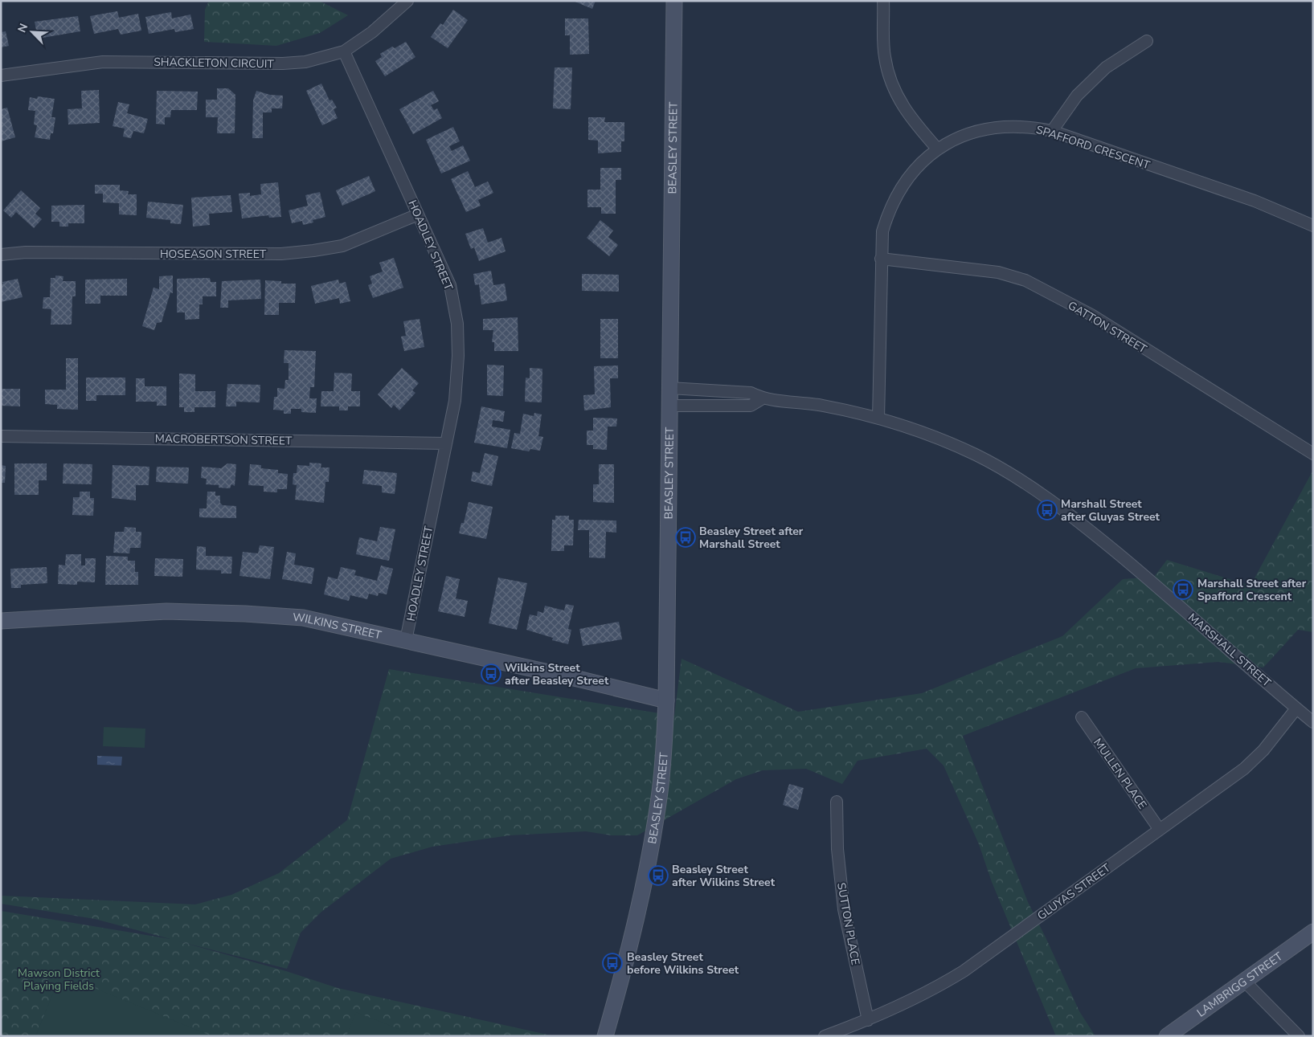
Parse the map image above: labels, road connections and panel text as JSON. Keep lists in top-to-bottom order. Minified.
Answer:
{"streets":{"main road":["BEASLEY STREET","WILKINS STREET","LAMBRIGG STREET"],"street":["SHACKLETON CIRCUIT","SPAFFORD CRESCENT","HOADLEY STREET","HOSEASON STREET","GATTON STREET","MACROBERTSON STREET","MARSHALL STREET","MULLEN PLACE","GLUYAS STREET","SUTTON PLACE"]},"crossings":[["SHACKLETON CIRCUIT","HOADLEY STREET"],["SPAFFORD CRESCENT","GATTON STREET"],["SPAFFORD CRESCENT","MARSHALL STREET"],["BEASLEY STREET","WILKINS STREET"],["BEASLEY STREET","MARSHALL STREET"],["HOADLEY STREET","HOSEASON STREET"],["HOADLEY STREET","MACROBERTSON STREET"],["HOADLEY STREET","WILKINS STREET"],["MARSHALL STREET","GLUYAS STREET"],["MULLEN PLACE","GLUYAS STREET"],["GLUYAS STREET","SUTTON PLACE"]],"parks":["Mawson District Playing Fields"],"places":{"bus stop":["Marshall Street after Gluyas Street","Beasley Street after Marshall Street","Marshall Street after Spafford Crescent","Wilkins Street after Beasley Street","Beasley Street after Wilkins Street","Beasley Street before Wilkins Street"]},"north":"top left"}
